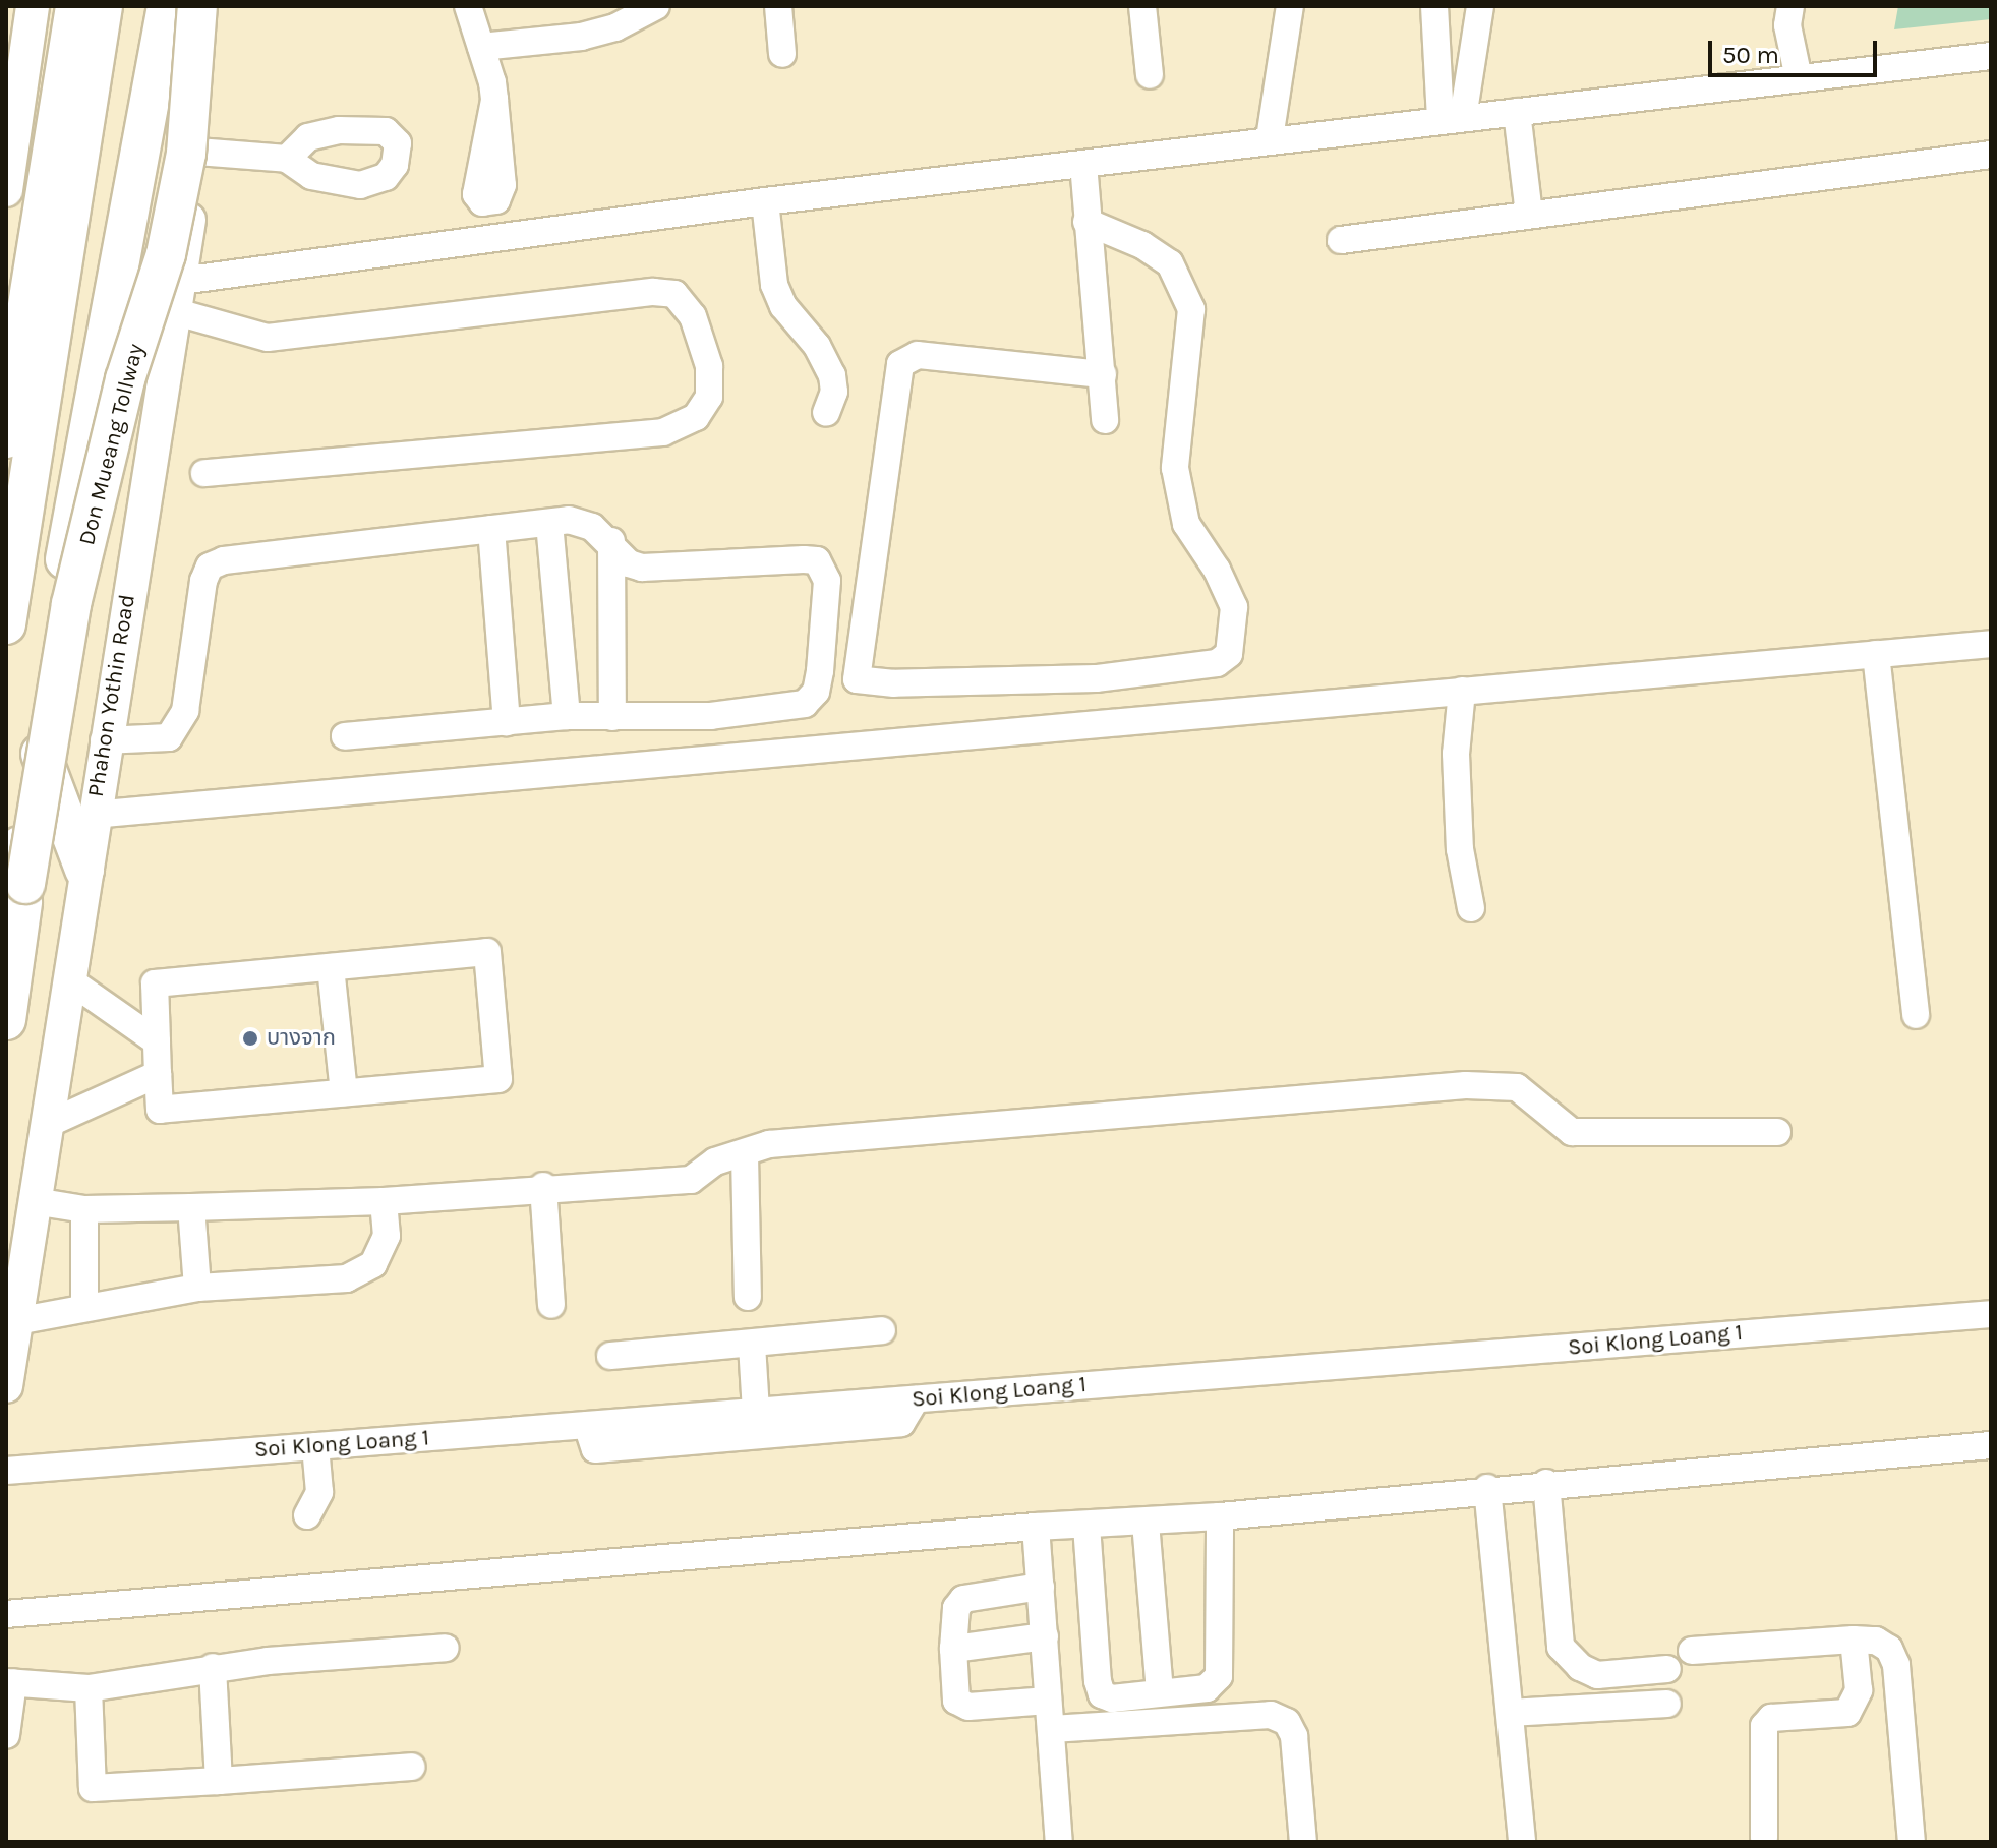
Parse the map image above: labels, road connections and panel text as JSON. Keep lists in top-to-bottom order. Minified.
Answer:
{"streets":{"highway":["Don Mueang Tollway"],"main road":["Phahon Yothin Road"],"street":["Soi Klong Loang 1"]},"places":["บางจาก"],"scale_bar":"50 m"}
